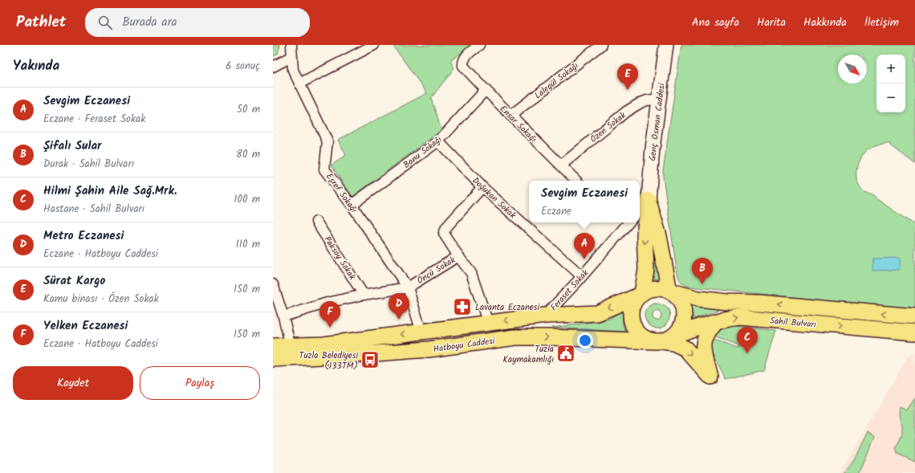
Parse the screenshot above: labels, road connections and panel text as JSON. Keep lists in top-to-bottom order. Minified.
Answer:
{"streets":{"main road":["Sahil Bulvarı","Hatboyu Caddesi"],"street":["Lalegül Sokağı","Genç Osman Caddesi","Ensar Sokağı","Özen Sokak","Banu Sokağı","Eşref Sokağı","Doğukan Sokak","Paksoy Sokak","Öncü Sokak","Feraset Sokak"]},"crossings":[["Lalegül Sokağı","Ensar Sokağı"],["Genç Osman Caddesi","Özen Sokak"],["Ensar Sokağı","Özen Sokak"],["Ensar Sokağı","Banu Sokağı"],["Banu Sokağı","Eşref Sokağı"],["Banu Sokağı","Doğukan Sokak"],["Eşref Sokağı","Öncü Sokak"],["Eşref Sokağı","Hatboyu Caddesi"],["Doğukan Sokak","Feraset Sokak"],["Paksoy Sokak","Öncü Sokak"],["Feraset Sokak","Hatboyu Caddesi"],["Sahil Bulvarı","Hatboyu Caddesi"]],"places":{"pharmacy":["Lavanta Eczanesi"],"public building":["Tuzla Kaymakamlığı"],"bus stop":["Tuzla Belediyesi (133TM)"]},"north":"bottom right","page":{"header":"Pathlet","search":"Burada ara","nav":["Ana sayfa","Harita","Hakkında","İletişim"],"heading":["Yakında","6 sonuç"],"map_buttons":["+","−"],"pins":["E","A","B","D","F","C"],"list":[{"mark":"A","name":"Sevgim Eczanesi","note":"Eczane · Feraset Sokak","value":"50 m"},{"mark":"B","name":"Şifalı Sular","note":"Durak · Sahil Bulvarı","value":"80 m"},{"mark":"C","name":"Hilmi Şahin Aile Sağ.Mrk.","note":"Hastane · Sahil Bulvarı","value":"100 m"},{"mark":"D","name":"Metro Eczanesi","note":"Eczane · Hatboyu Caddesi","value":"110 m"},{"mark":"E","name":"Sürat Kargo","note":"Kamu binası · Özen Sokak","value":"150 m"},{"mark":"F","name":"Yelken Eczanesi","note":"Eczane · Hatboyu Caddesi","value":"150 m"}],"popup":["Sevgim Eczanesi","Eczane"],"buttons":["Kaydet","Paylaş"]}}
